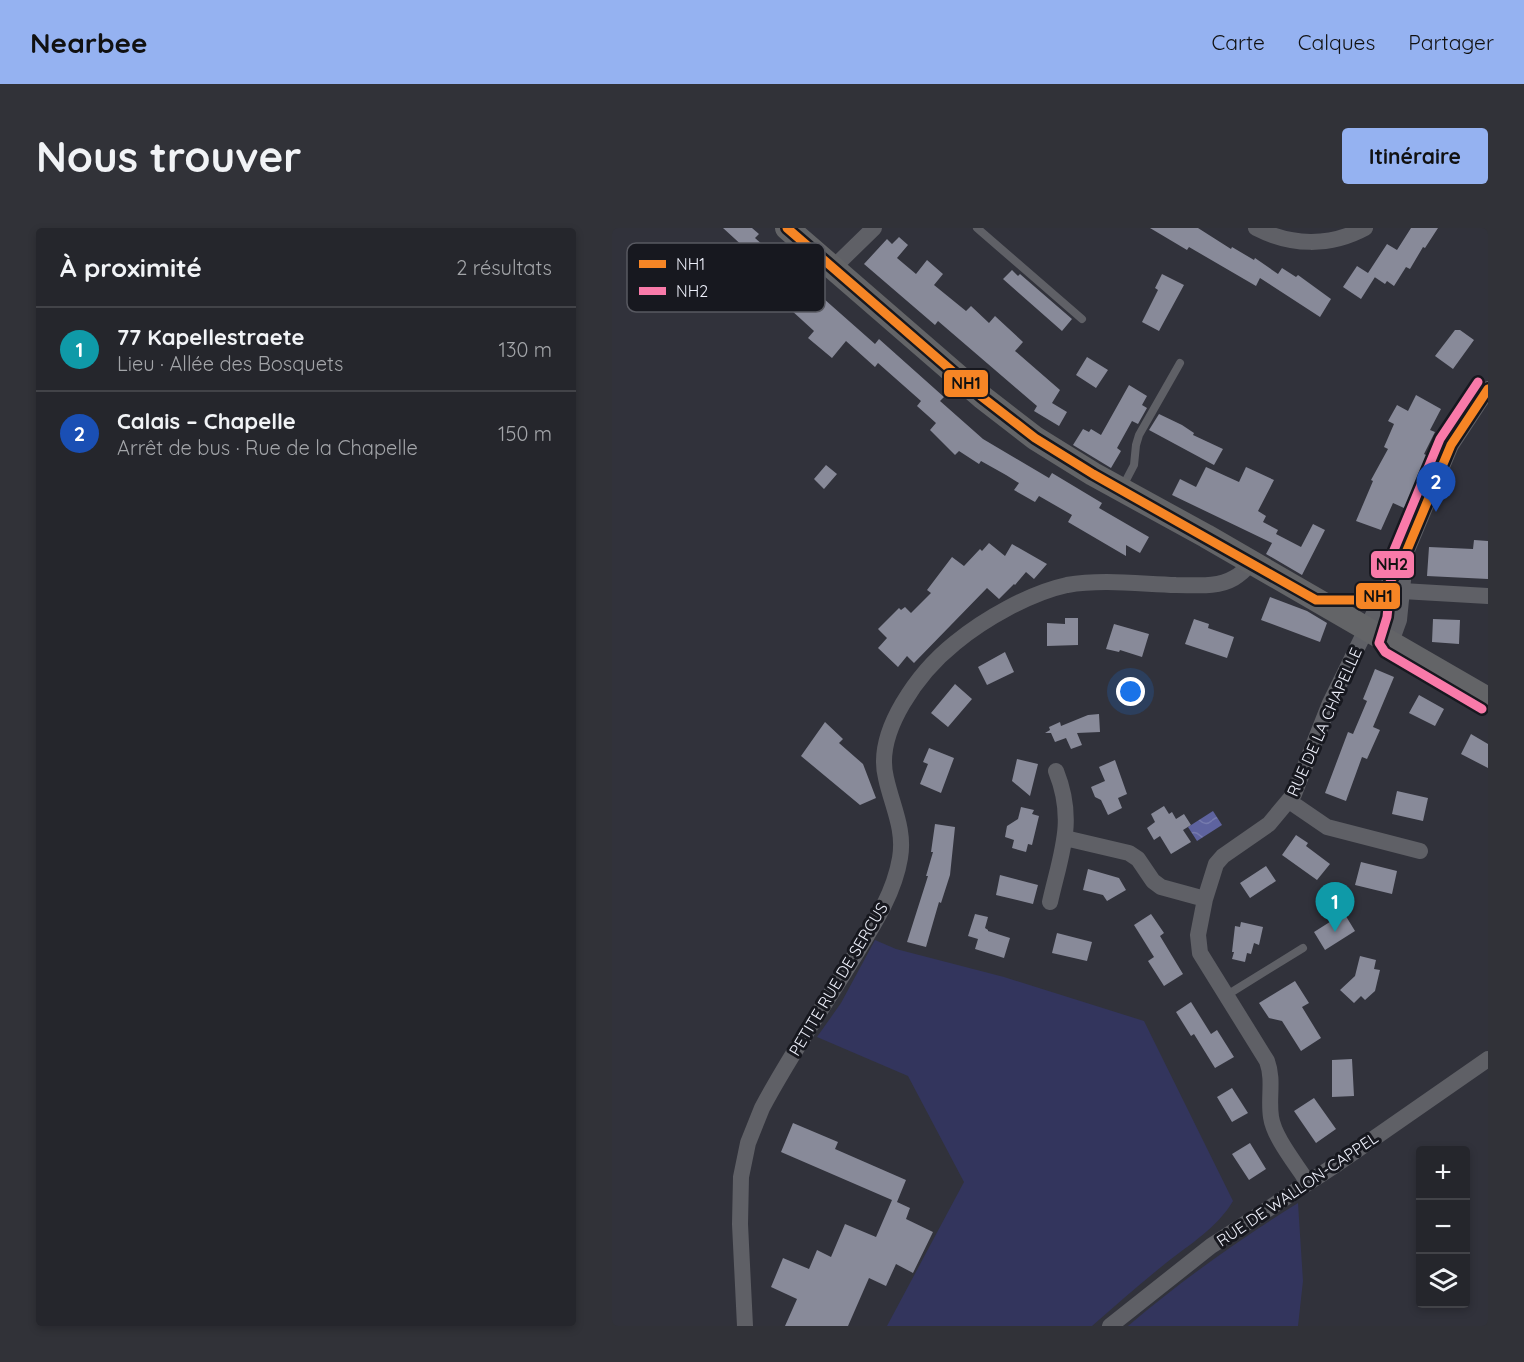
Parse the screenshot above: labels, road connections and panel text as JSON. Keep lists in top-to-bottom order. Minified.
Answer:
{"streets":{"street":["RUE DE LA CHAPELLE","PETITE RUE DE SERCUS","RUE DE WALLON-CAPPEL"]},"crossings":[["RUE DE LA CHAPELLE","RUE DE WALLON-CAPPEL"]],"lines":["transit line NH1","transit line NH2"],"legend":["NH1","NH2"],"page":{"header":"Nearbee","nav":["Carte","Calques","Partager"],"buttons":"Itinéraire","title":"Nous trouver","heading":["À proximité","2 résultats"],"list":[{"mark":"1","name":"77 Kapellestraete","note":"Lieu · Allée des Bosquets","value":"130 m"},{"mark":"2","name":"Calais – Chapelle","note":"Arrêt de bus · Rue de la Chapelle","value":"150 m"}],"pins":["2","1"],"map_buttons":["+","−"]}}
